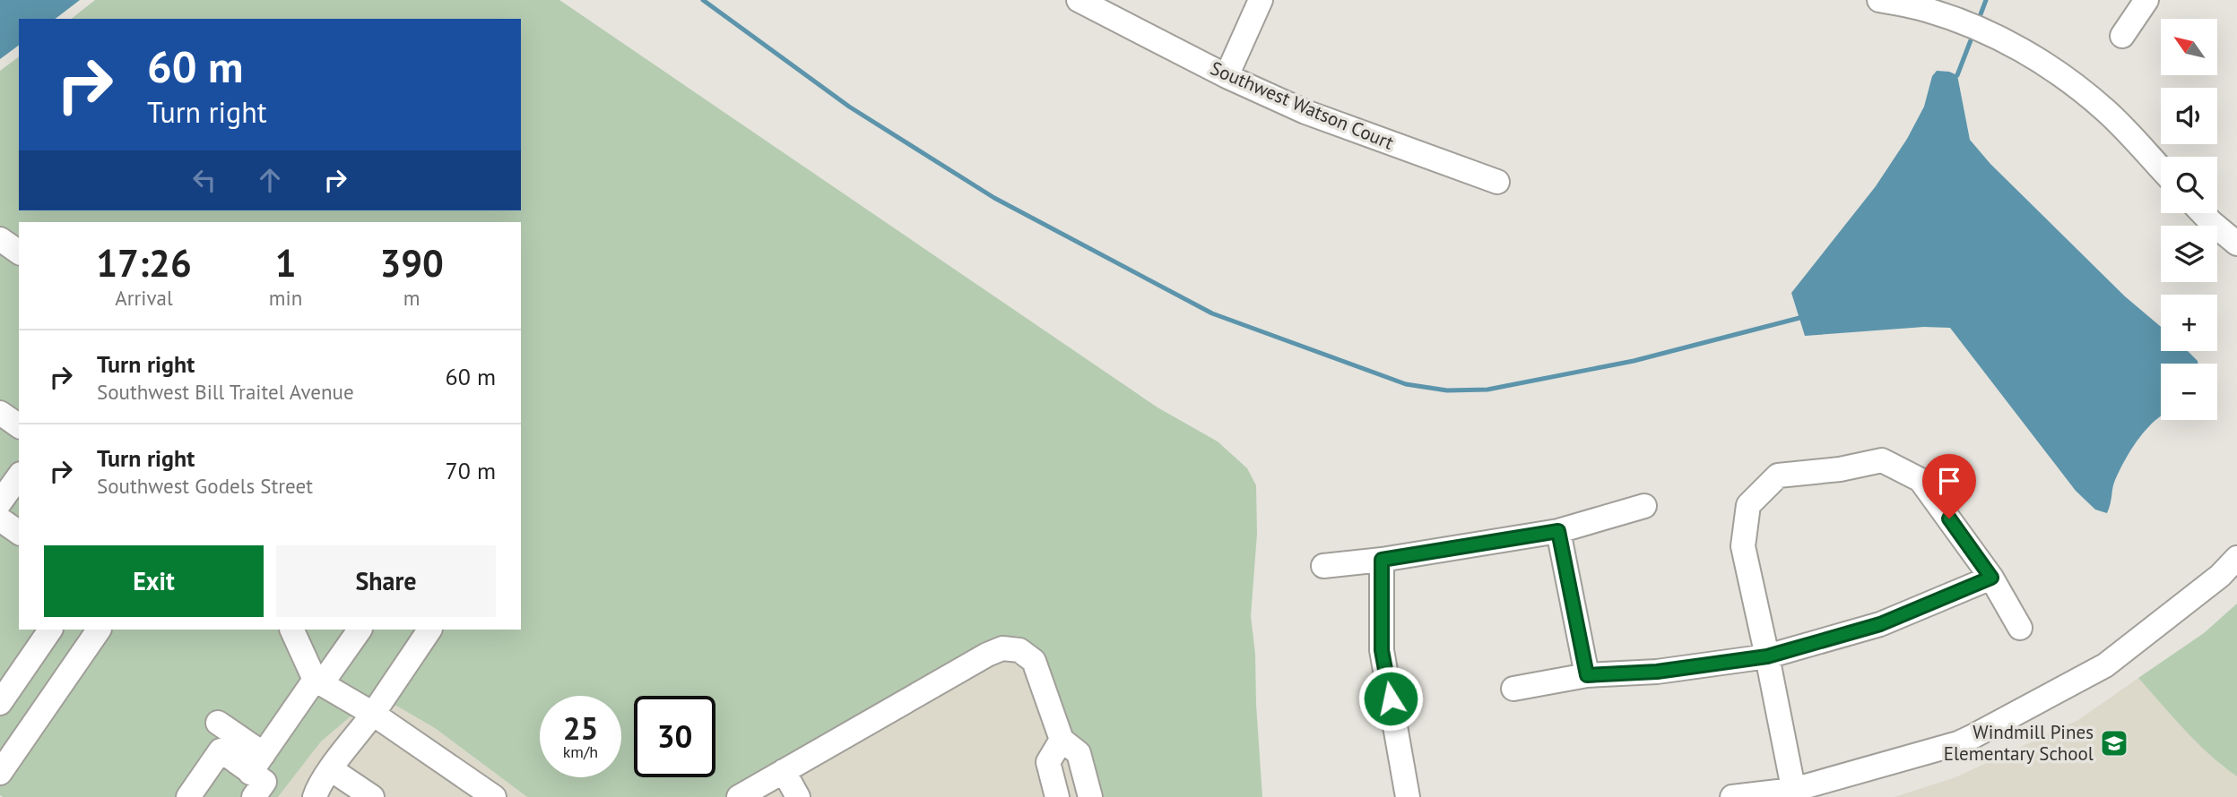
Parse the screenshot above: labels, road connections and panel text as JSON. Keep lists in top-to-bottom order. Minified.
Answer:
{"streets":{"street":["Southwest Watson Court"]},"places":{"school or university":["Windmill Pines Elementary School"]},"north":"top left","page":{"map_buttons":["+","−"],"turn":["60 m","Turn right"],"eta":["17:26","Arrival","1","min","390","m"],"list":[{"name":"Turn right","note":"Southwest Bill Traitel Avenue","value":"60 m"},{"name":"Turn right","note":"Southwest Godels Street","value":"70 m"}],"buttons":["Exit","Share"],"speed":"25 km/h","limit":"30"}}
